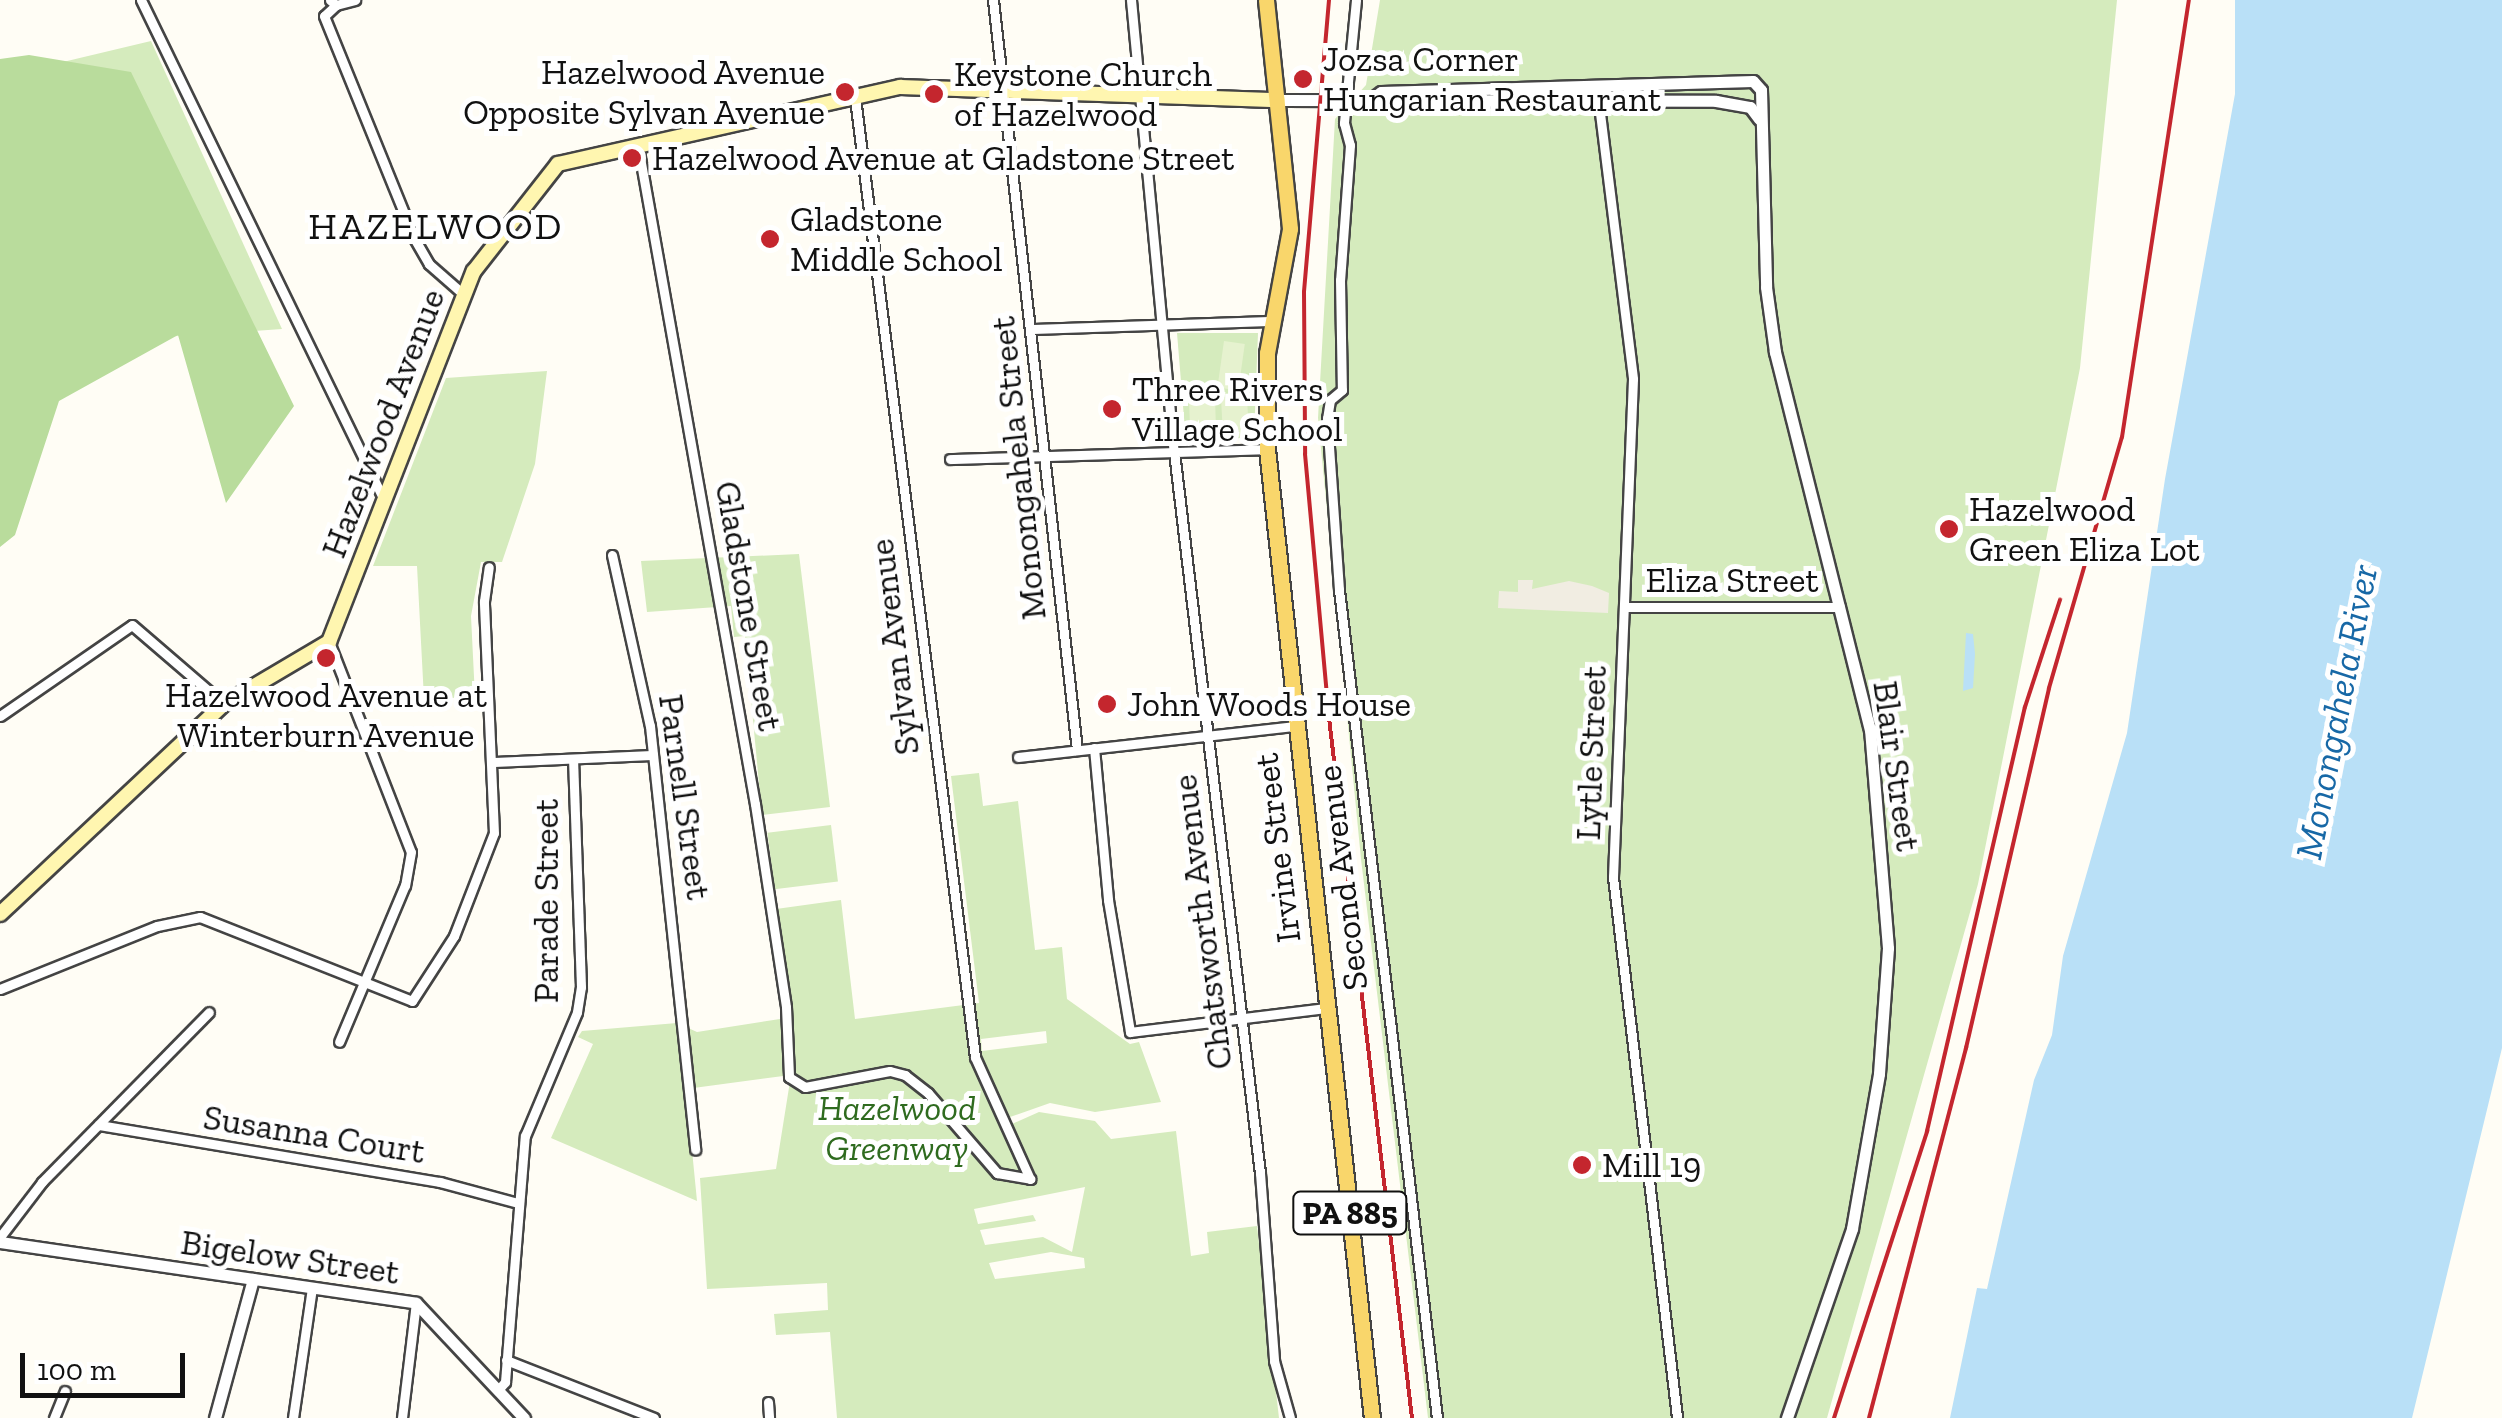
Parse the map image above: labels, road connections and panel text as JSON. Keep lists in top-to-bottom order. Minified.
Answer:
{"streets":{"main road":["Hazelwood Avenue","Irvine Street","PA 885"],"street":["Monongahela Street","Eliza Street","Gladstone Street","Sylvan Avenue","Lytle Street","Blair Street","Parnell Street","Second Avenue","Parade Street","Chatsworth Avenue","Susanna Court","Bigelow Street"]},"crossings":[["Hazelwood Avenue","Monongahela Street"],["Hazelwood Avenue","Gladstone Street"],["Hazelwood Avenue","Sylvan Avenue"],["Hazelwood Avenue","Lytle Street"],["Hazelwood Avenue","Blair Street"],["Hazelwood Avenue","Irvine Street"],["Hazelwood Avenue","Second Avenue"],["Hazelwood Avenue","Chatsworth Avenue"],["Hazelwood Avenue","PA 885"],["Eliza Street","Lytle Street"],["Eliza Street","Blair Street"],["Gladstone Street","Sylvan Avenue"],["Irvine Street","PA 885"],["Parade Street","Susanna Court"],["Parade Street","Bigelow Street"]],"districts":["HAZELWOOD"],"water":["Monongahela River"],"parks":["Hazelwood Greenway"],"places":["Jozsa Corner Hungarian Restaurant","Hazelwood Avenue Opposite Sylvan Avenue","Keystone Church of Hazelwood","Hazelwood Avenue at Gladstone Street","Gladstone Middle School","Three Rivers Village School","Hazelwood Green Eliza Lot","Hazelwood Avenue at Winterburn Avenue","John Woods House","Mill 19"],"scale_bar":"100 m"}
